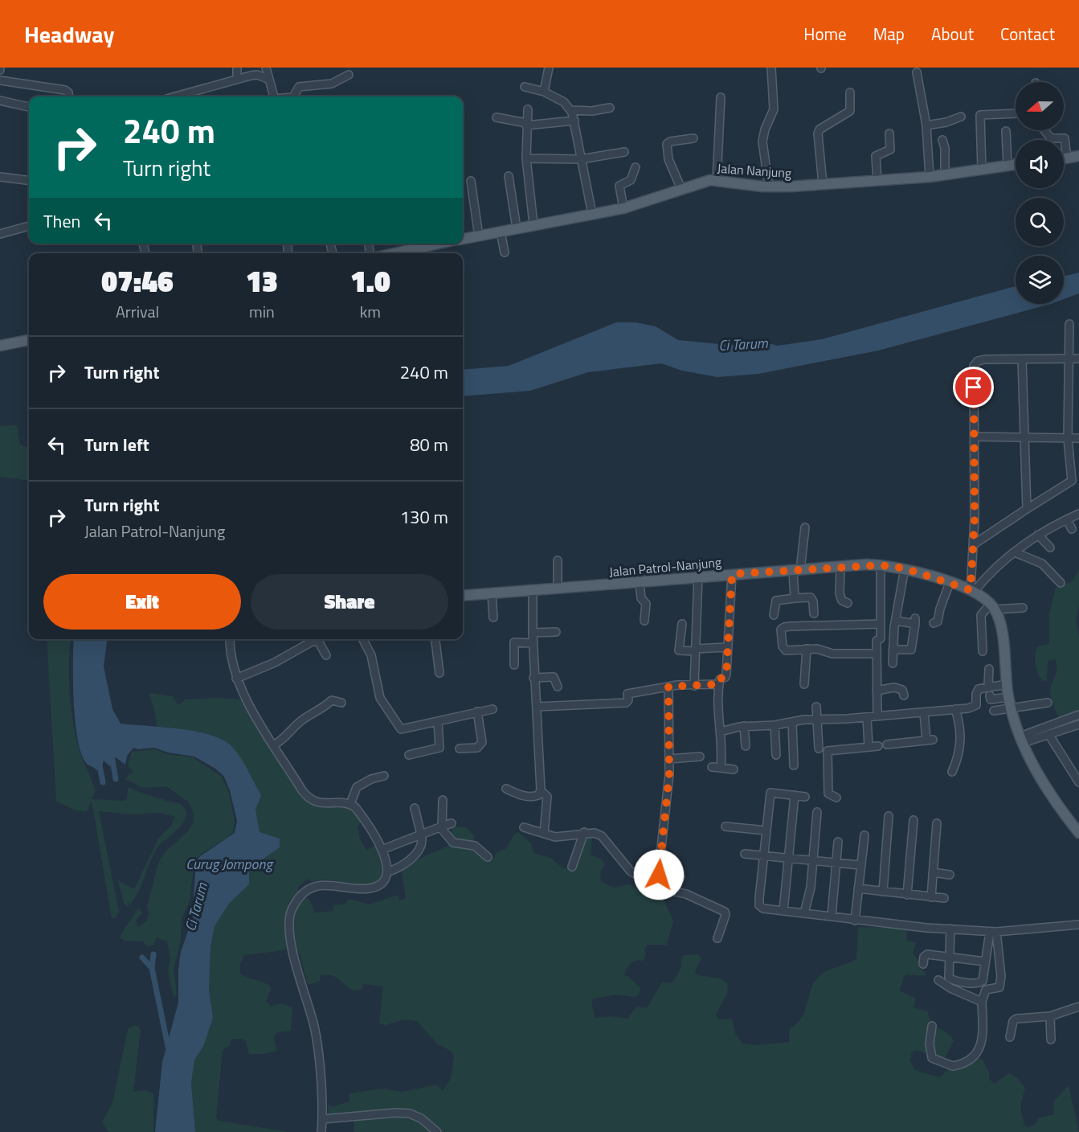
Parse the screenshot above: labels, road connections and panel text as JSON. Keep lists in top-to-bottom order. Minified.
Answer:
{"streets":{"main road":["Jalan Nanjung","Jalan Patrol-Nanjung"]},"water":["Ci Tarum","Curug Jompong"],"north":"left","page":{"header":"Headway","nav":["Home","Map","About","Contact"],"turn":["240 m","Turn right"],"then":"Then","eta":["07:46","Arrival","13","min","1.0","km"],"list":[{"name":"Turn right","value":"240 m"},{"name":"Turn left","value":"80 m"},{"name":"Turn right","note":"Jalan Patrol-Nanjung","value":"130 m"}],"buttons":["Exit","Share"]}}
